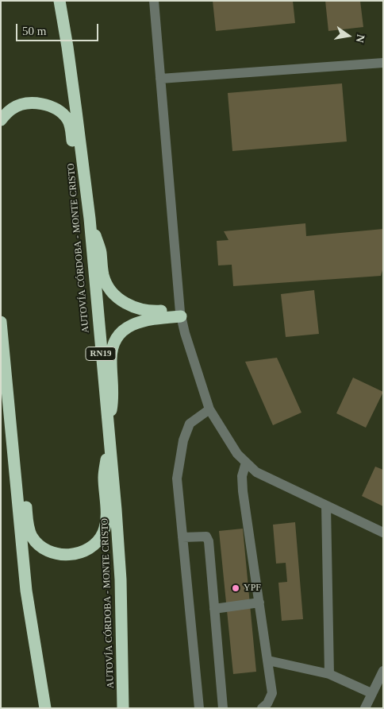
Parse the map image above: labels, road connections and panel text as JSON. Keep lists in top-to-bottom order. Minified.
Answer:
{"streets":{"highway":["AUTOVÍA CÓRDOBA - MONTE CRISTO","RN19"]},"crossings":[["AUTOVÍA CÓRDOBA - MONTE CRISTO","RN19"]],"places":["YPF"],"scale_bar":"50 m","north":"right"}
